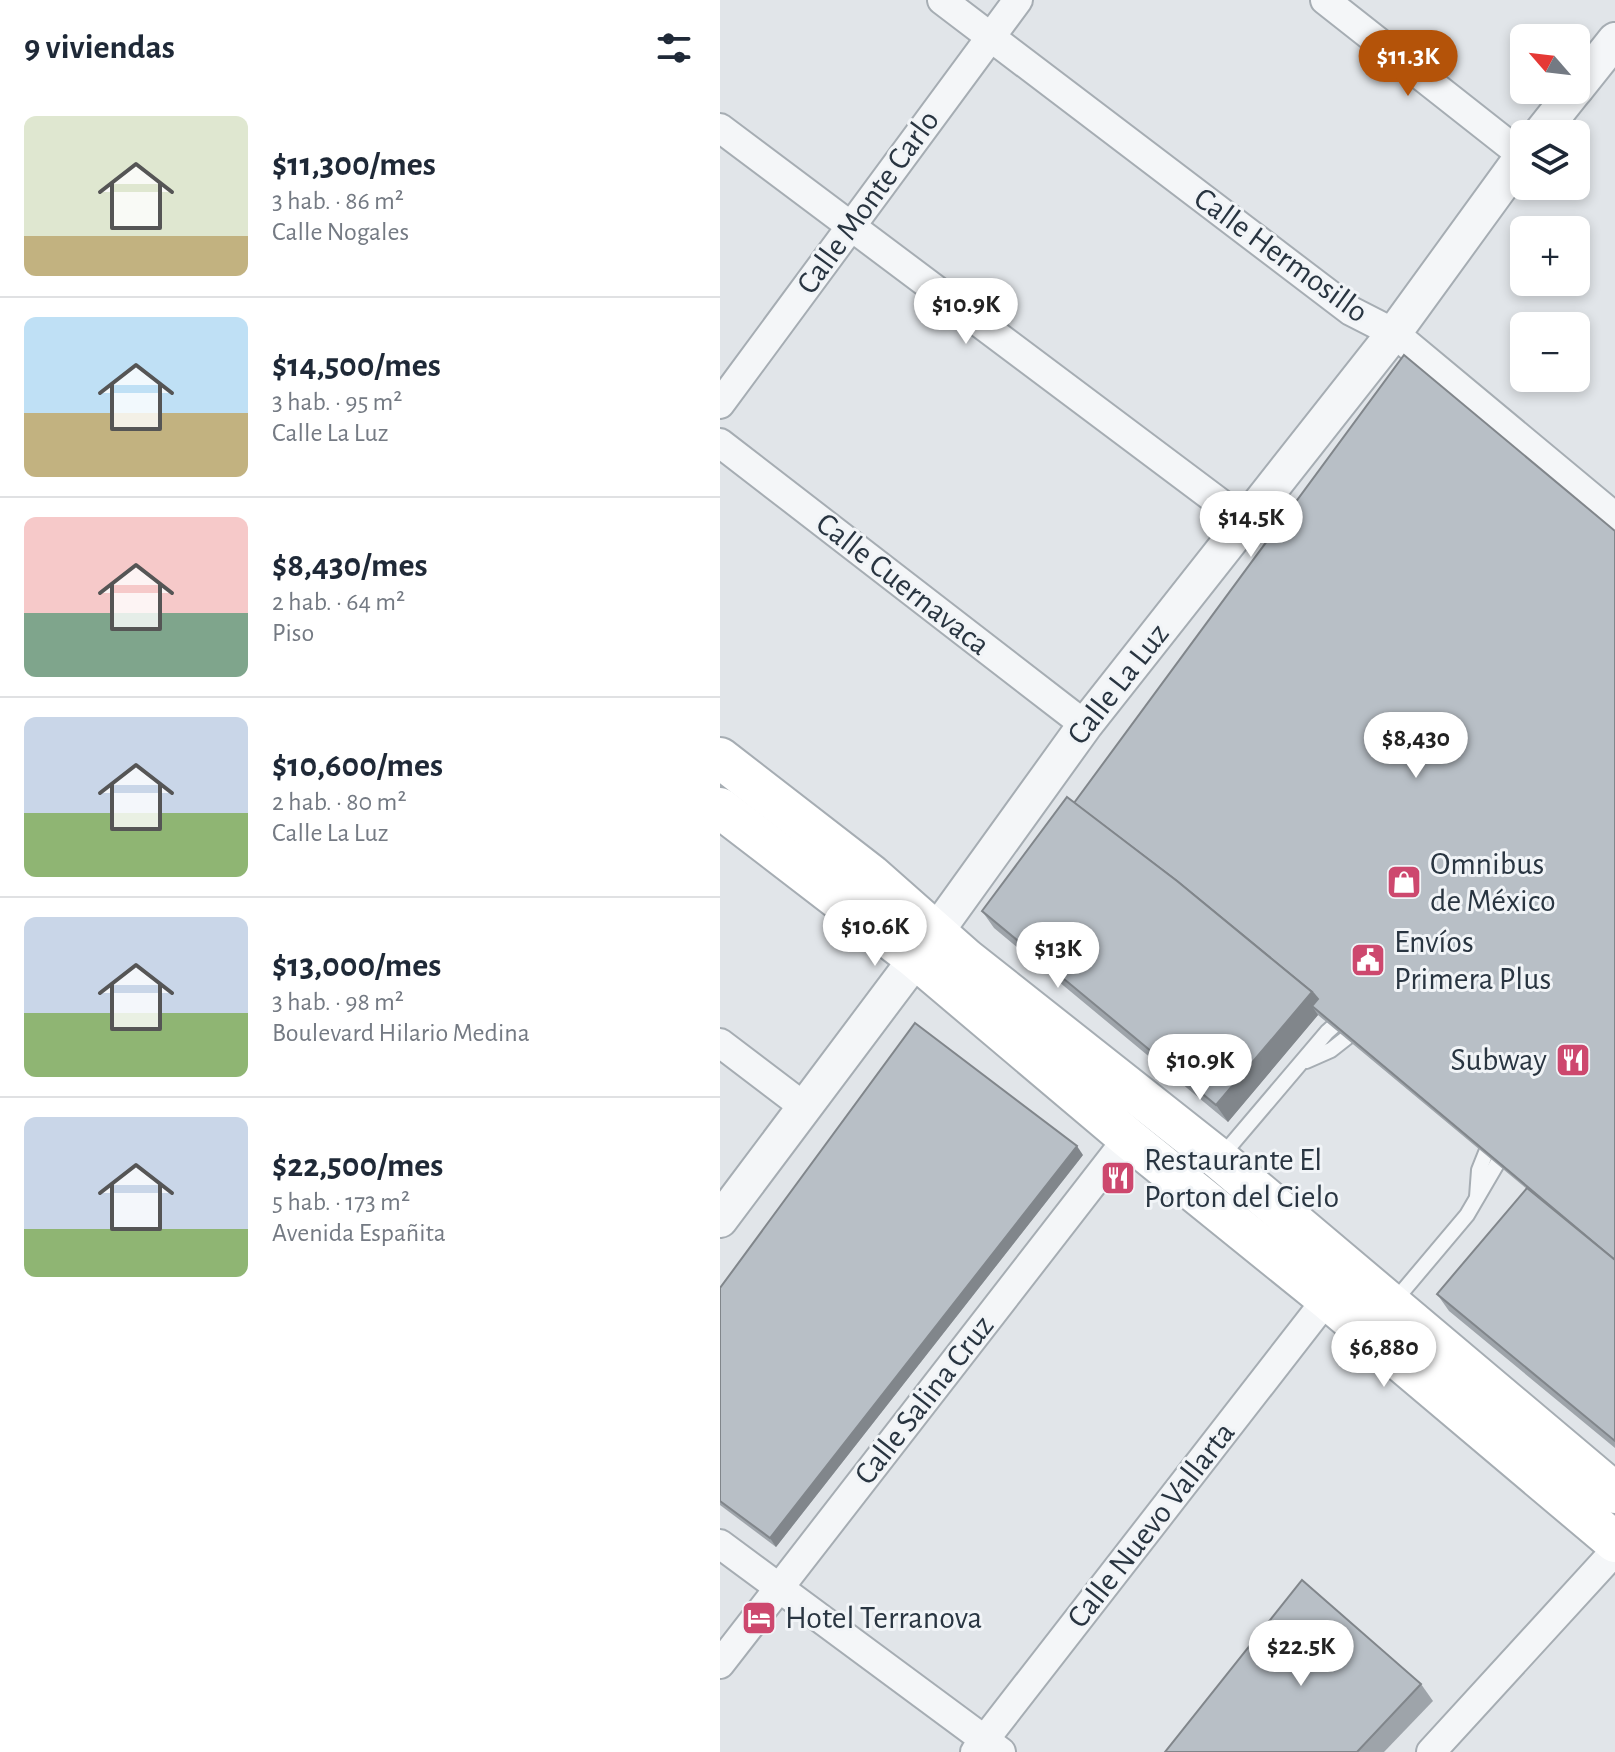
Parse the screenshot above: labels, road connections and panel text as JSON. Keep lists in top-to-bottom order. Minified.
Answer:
{"streets":{"street":["Calle Monte Carlo","Calle Hermosillo","Calle Cuernavaca","Calle La Luz","Calle Salina Cruz","Calle Nuevo Vallarta"]},"crossings":[["Calle Monte Carlo","Calle Hermosillo"],["Calle Hermosillo","Calle La Luz"],["Calle Cuernavaca","Calle La Luz"]],"places":{"shop":["Omnibus de México"],"public building":["Envíos Primera Plus"],"restaurant":["Subway","Restaurante El Porton del Cielo"],"hotel":["Hotel Terranova"]},"north":"top left","page":{"heading":"9 viviendas","map_buttons":["+","−"],"price":["$11.3K","$10.9K","$14.5K","$8,430","$10.6K","$13K","$10.9K","$6,880","$22.5K"],"list":[{"name":"$11,300/mes","note":"3 hab. · 86 m² · Calle Nogales"},{"name":"$14,500/mes","note":"3 hab. · 95 m² · Calle La Luz"},{"name":"$8,430/mes","note":"2 hab. · 64 m² · Piso"},{"name":"$10,600/mes","note":"2 hab. · 80 m² · Calle La Luz"},{"name":"$13,000/mes","note":"3 hab. · 98 m² · Boulevard Hilario Medina"},{"name":"$22,500/mes","note":"5 hab. · 173 m² · Avenida Españita"}]}}
